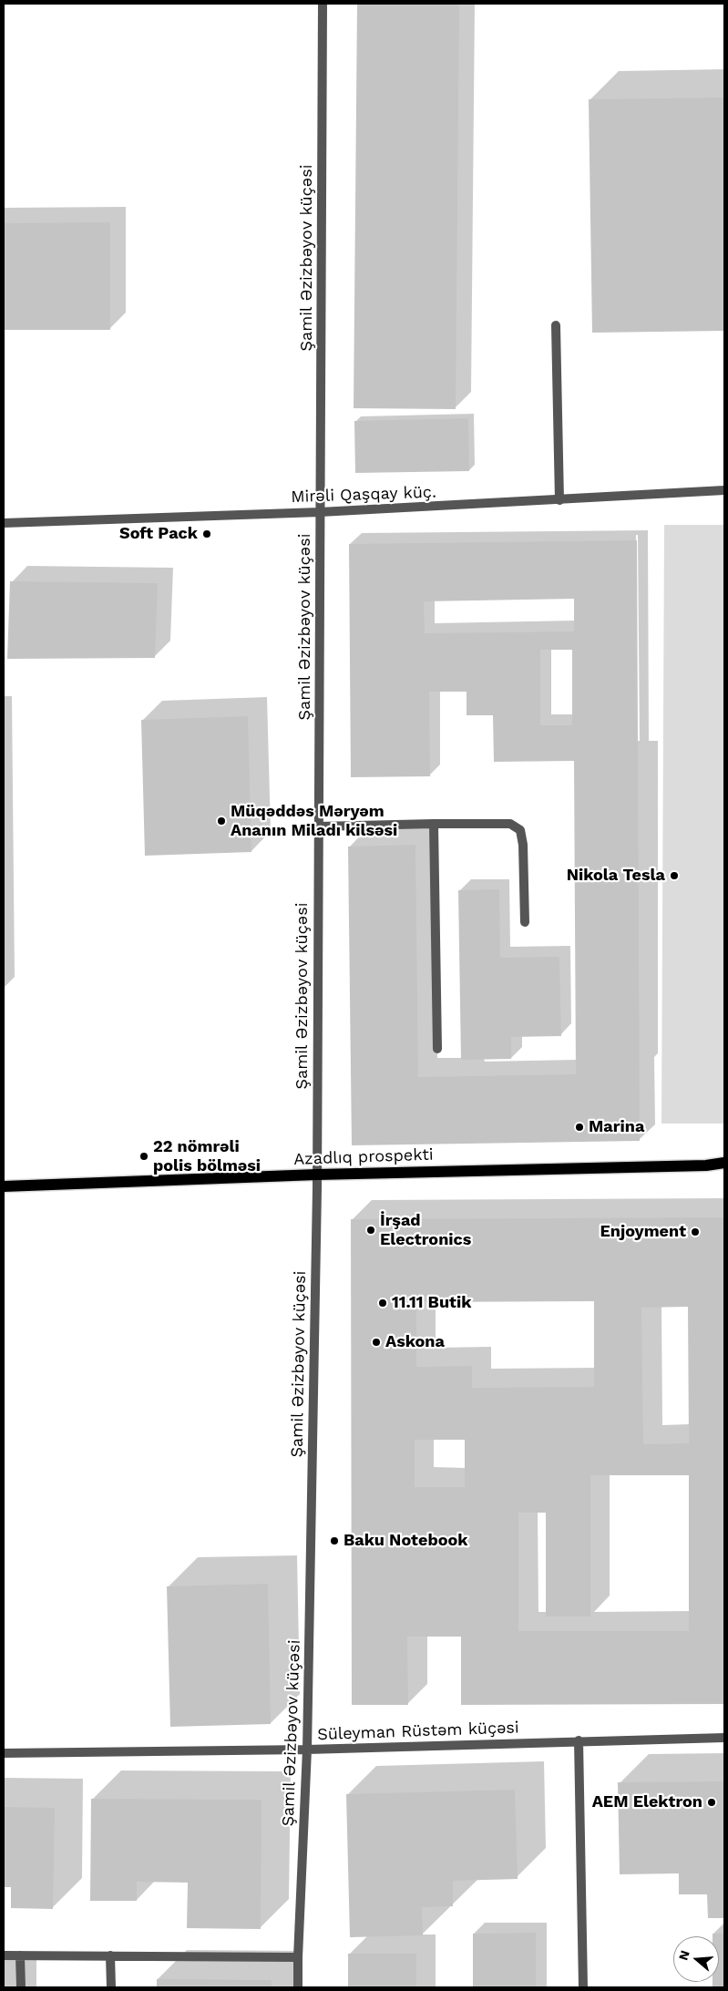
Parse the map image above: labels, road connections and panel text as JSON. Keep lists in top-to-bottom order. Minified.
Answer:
{"streets":{"main road":["Azadlıq prospekti"],"street":["Şamil Əzizbəyov küçəsi","Mirəli Qaşqay küç.","Süleyman Rüstəm küçəsi"]},"crossings":[["Şamil Əzizbəyov küçəsi","Mirəli Qaşqay küç."],["Şamil Əzizbəyov küçəsi","Azadlıq prospekti"],["Şamil Əzizbəyov küçəsi","Süleyman Rüstəm küçəsi"]],"places":["Soft Pack","Müqəddəs Məryəm Ananın Miladı kilsəsi","Nikola Tesla","Marina","22 nömrəli polis bölməsi","İrşad Electronics","Enjoyment","11.11 Butik","Askona","Baku Notebook","AEM Elektron"],"north":"left"}
